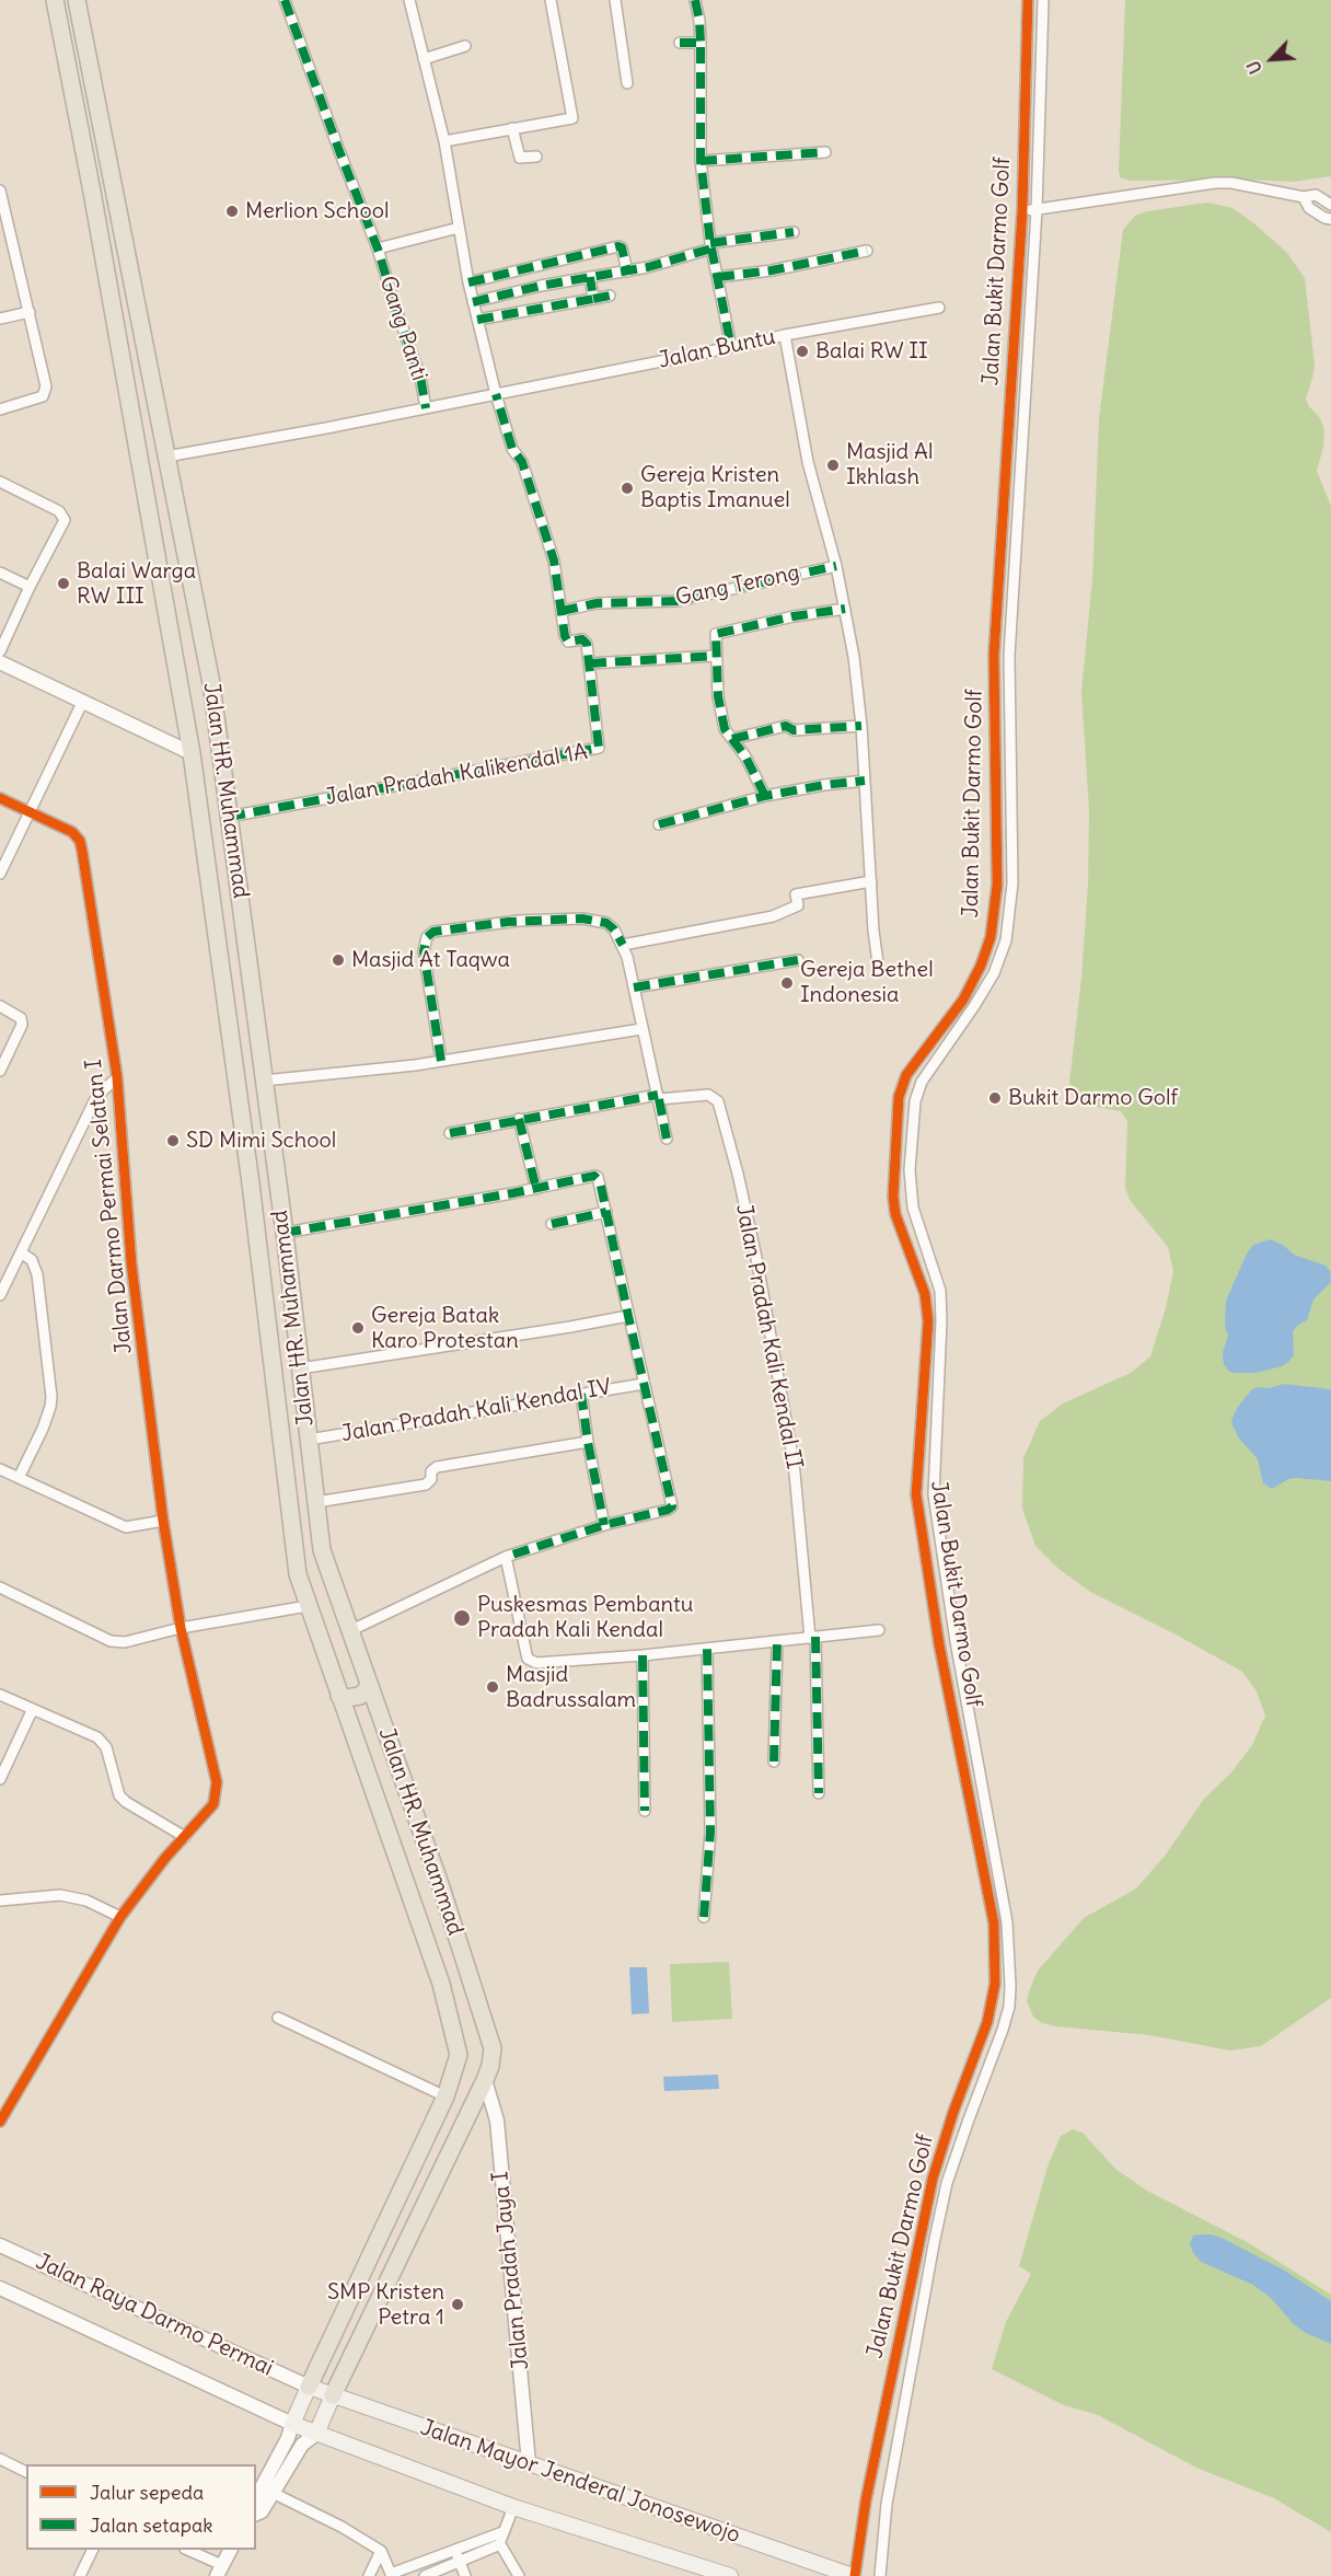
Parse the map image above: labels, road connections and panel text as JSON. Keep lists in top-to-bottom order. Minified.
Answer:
{"streets":{"main road":["Jalan HR. Muhammad","Jalan Mayor Jenderal Jonosewojo"],"street":["Jalan Bukit Darmo Golf","Gang Panti","Jalan Buntu","Gang Terong","Jalan Pradah Kalikendal 1A","Jalan Darmo Permai Selatan I","Jalan Pradah Kali Kendal II","Jalan Pradah Kali Kendal IV","Jalan Pradah Jaya I","Jalan Raya Darmo Permai"]},"crossings":[["Jalan Bukit Darmo Golf","Jalan Mayor Jenderal Jonosewojo"],["Gang Panti","Jalan Buntu"],["Jalan Buntu","Jalan HR. Muhammad"],["Jalan Pradah Kalikendal 1A","Jalan HR. Muhammad"],["Jalan HR. Muhammad","Jalan Pradah Kali Kendal IV"],["Jalan HR. Muhammad","Jalan Pradah Jaya I"],["Jalan HR. Muhammad","Jalan Raya Darmo Permai"],["Jalan HR. Muhammad","Jalan Mayor Jenderal Jonosewojo"],["Jalan Pradah Jaya I","Jalan Mayor Jenderal Jonosewojo"],["Jalan Raya Darmo Permai","Jalan Mayor Jenderal Jonosewojo"]],"places":["Merlion School","Balai RW II","Masjid Al Ikhlash","Gereja Kristen Baptis Imanuel","Balai Warga RW III","Masjid At Taqwa","Gereja Bethel Indonesia","Bukit Darmo Golf","SD Mimi School","Gereja Batak Karo Protestan","Puskesmas Pembantu Pradah Kali Kendal","Masjid Badrussalam","SMP Kristen Petra 1"],"legend":["Jalur sepeda","Jalan setapak"],"north":"bottom left"}
